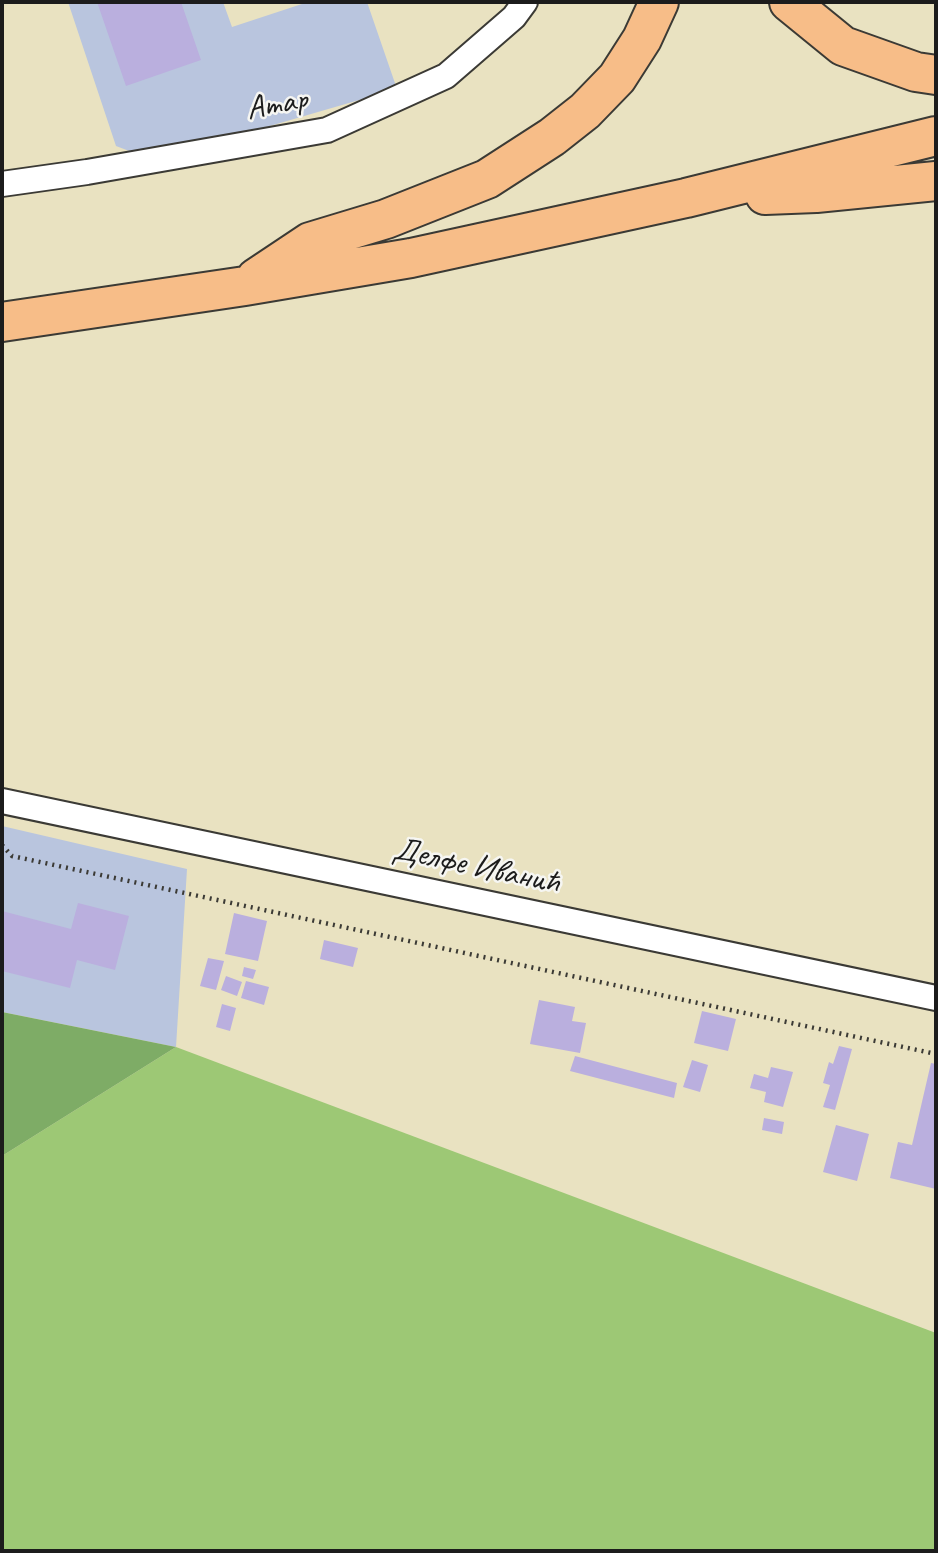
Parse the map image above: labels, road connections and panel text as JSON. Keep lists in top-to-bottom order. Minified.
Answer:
{"streets":{"street":["Атар","Делфе Иванић"]}}
